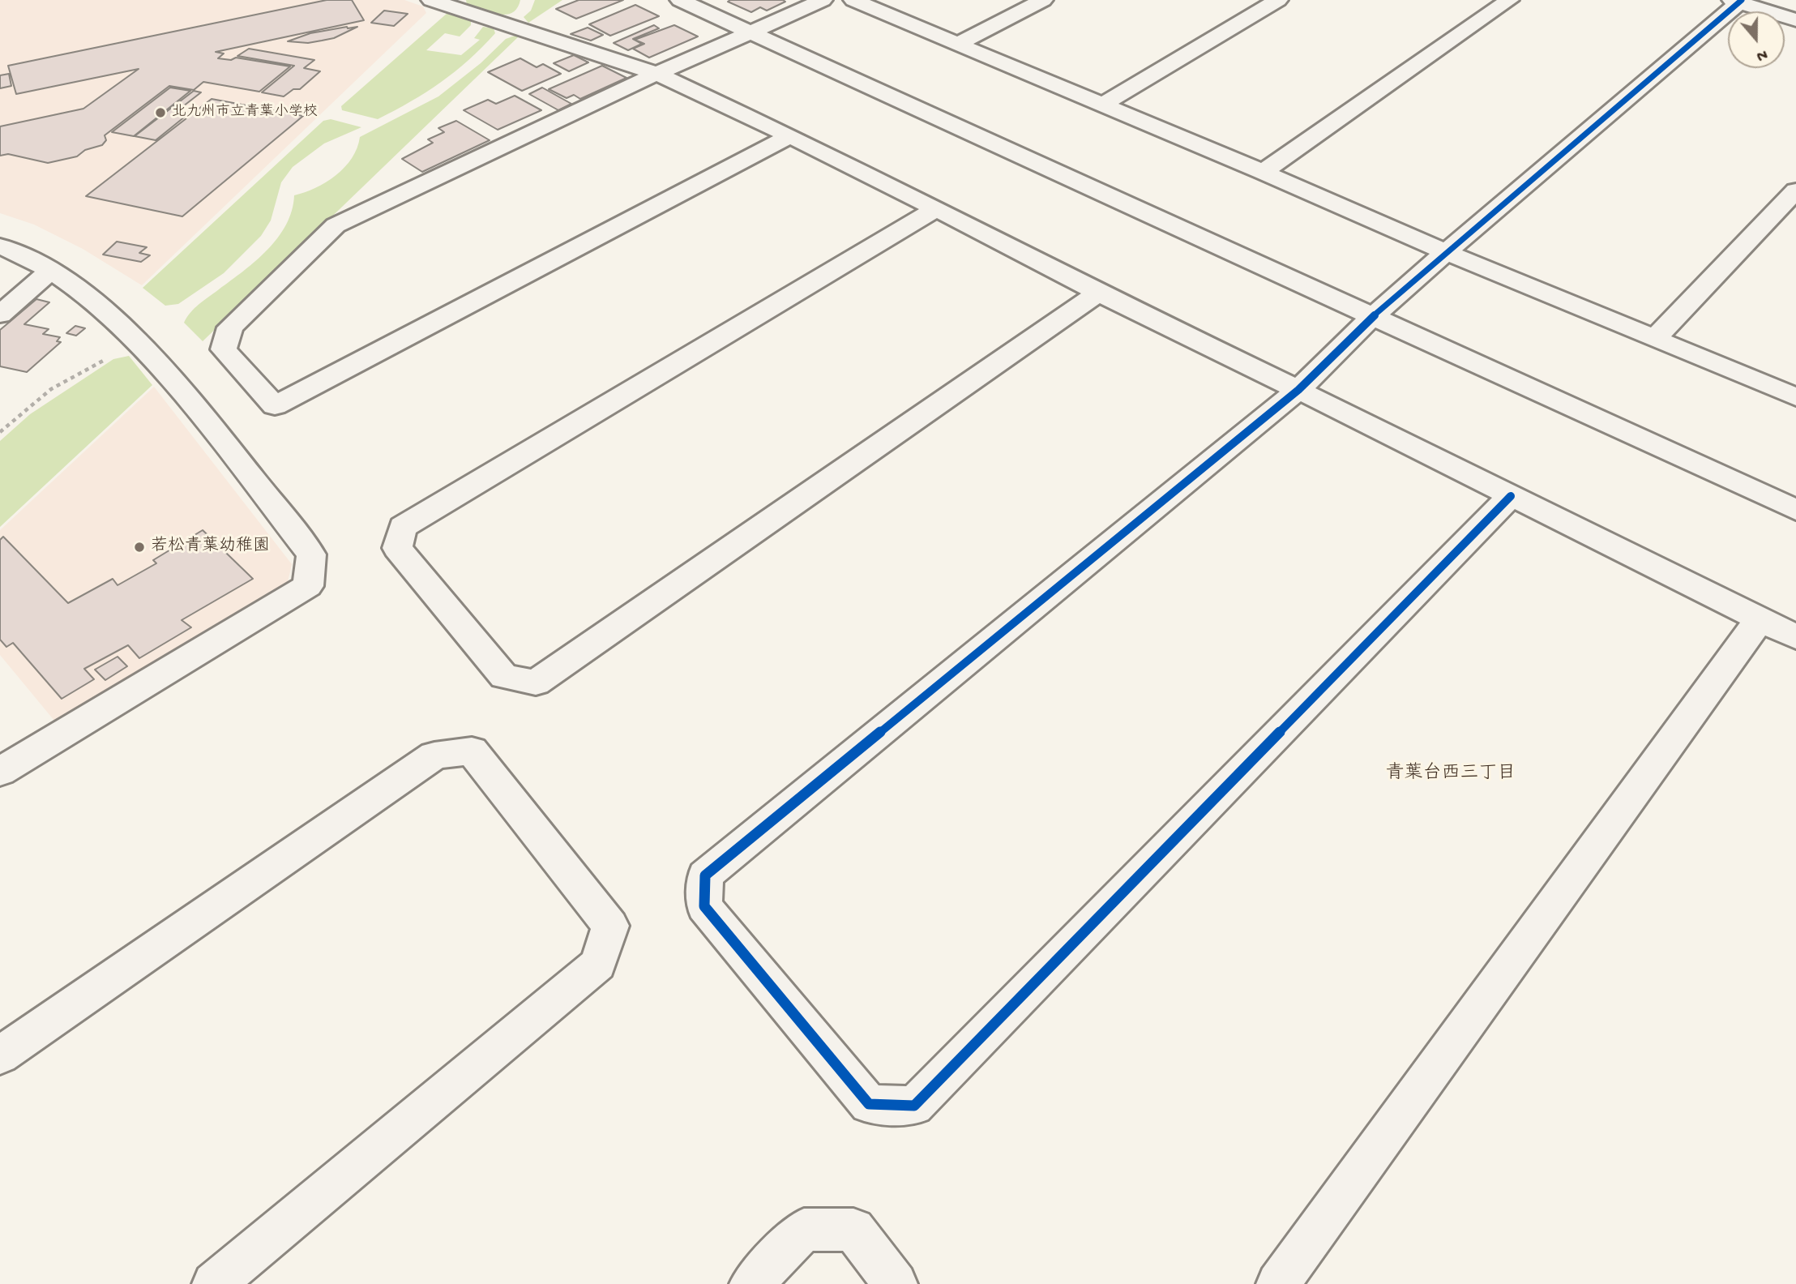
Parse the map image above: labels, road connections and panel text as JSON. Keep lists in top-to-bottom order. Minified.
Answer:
{"districts":["青葉台西三丁目"],"places":["北九州市立青葉小学校","若松青葉幼稚園"],"north":"bottom"}
